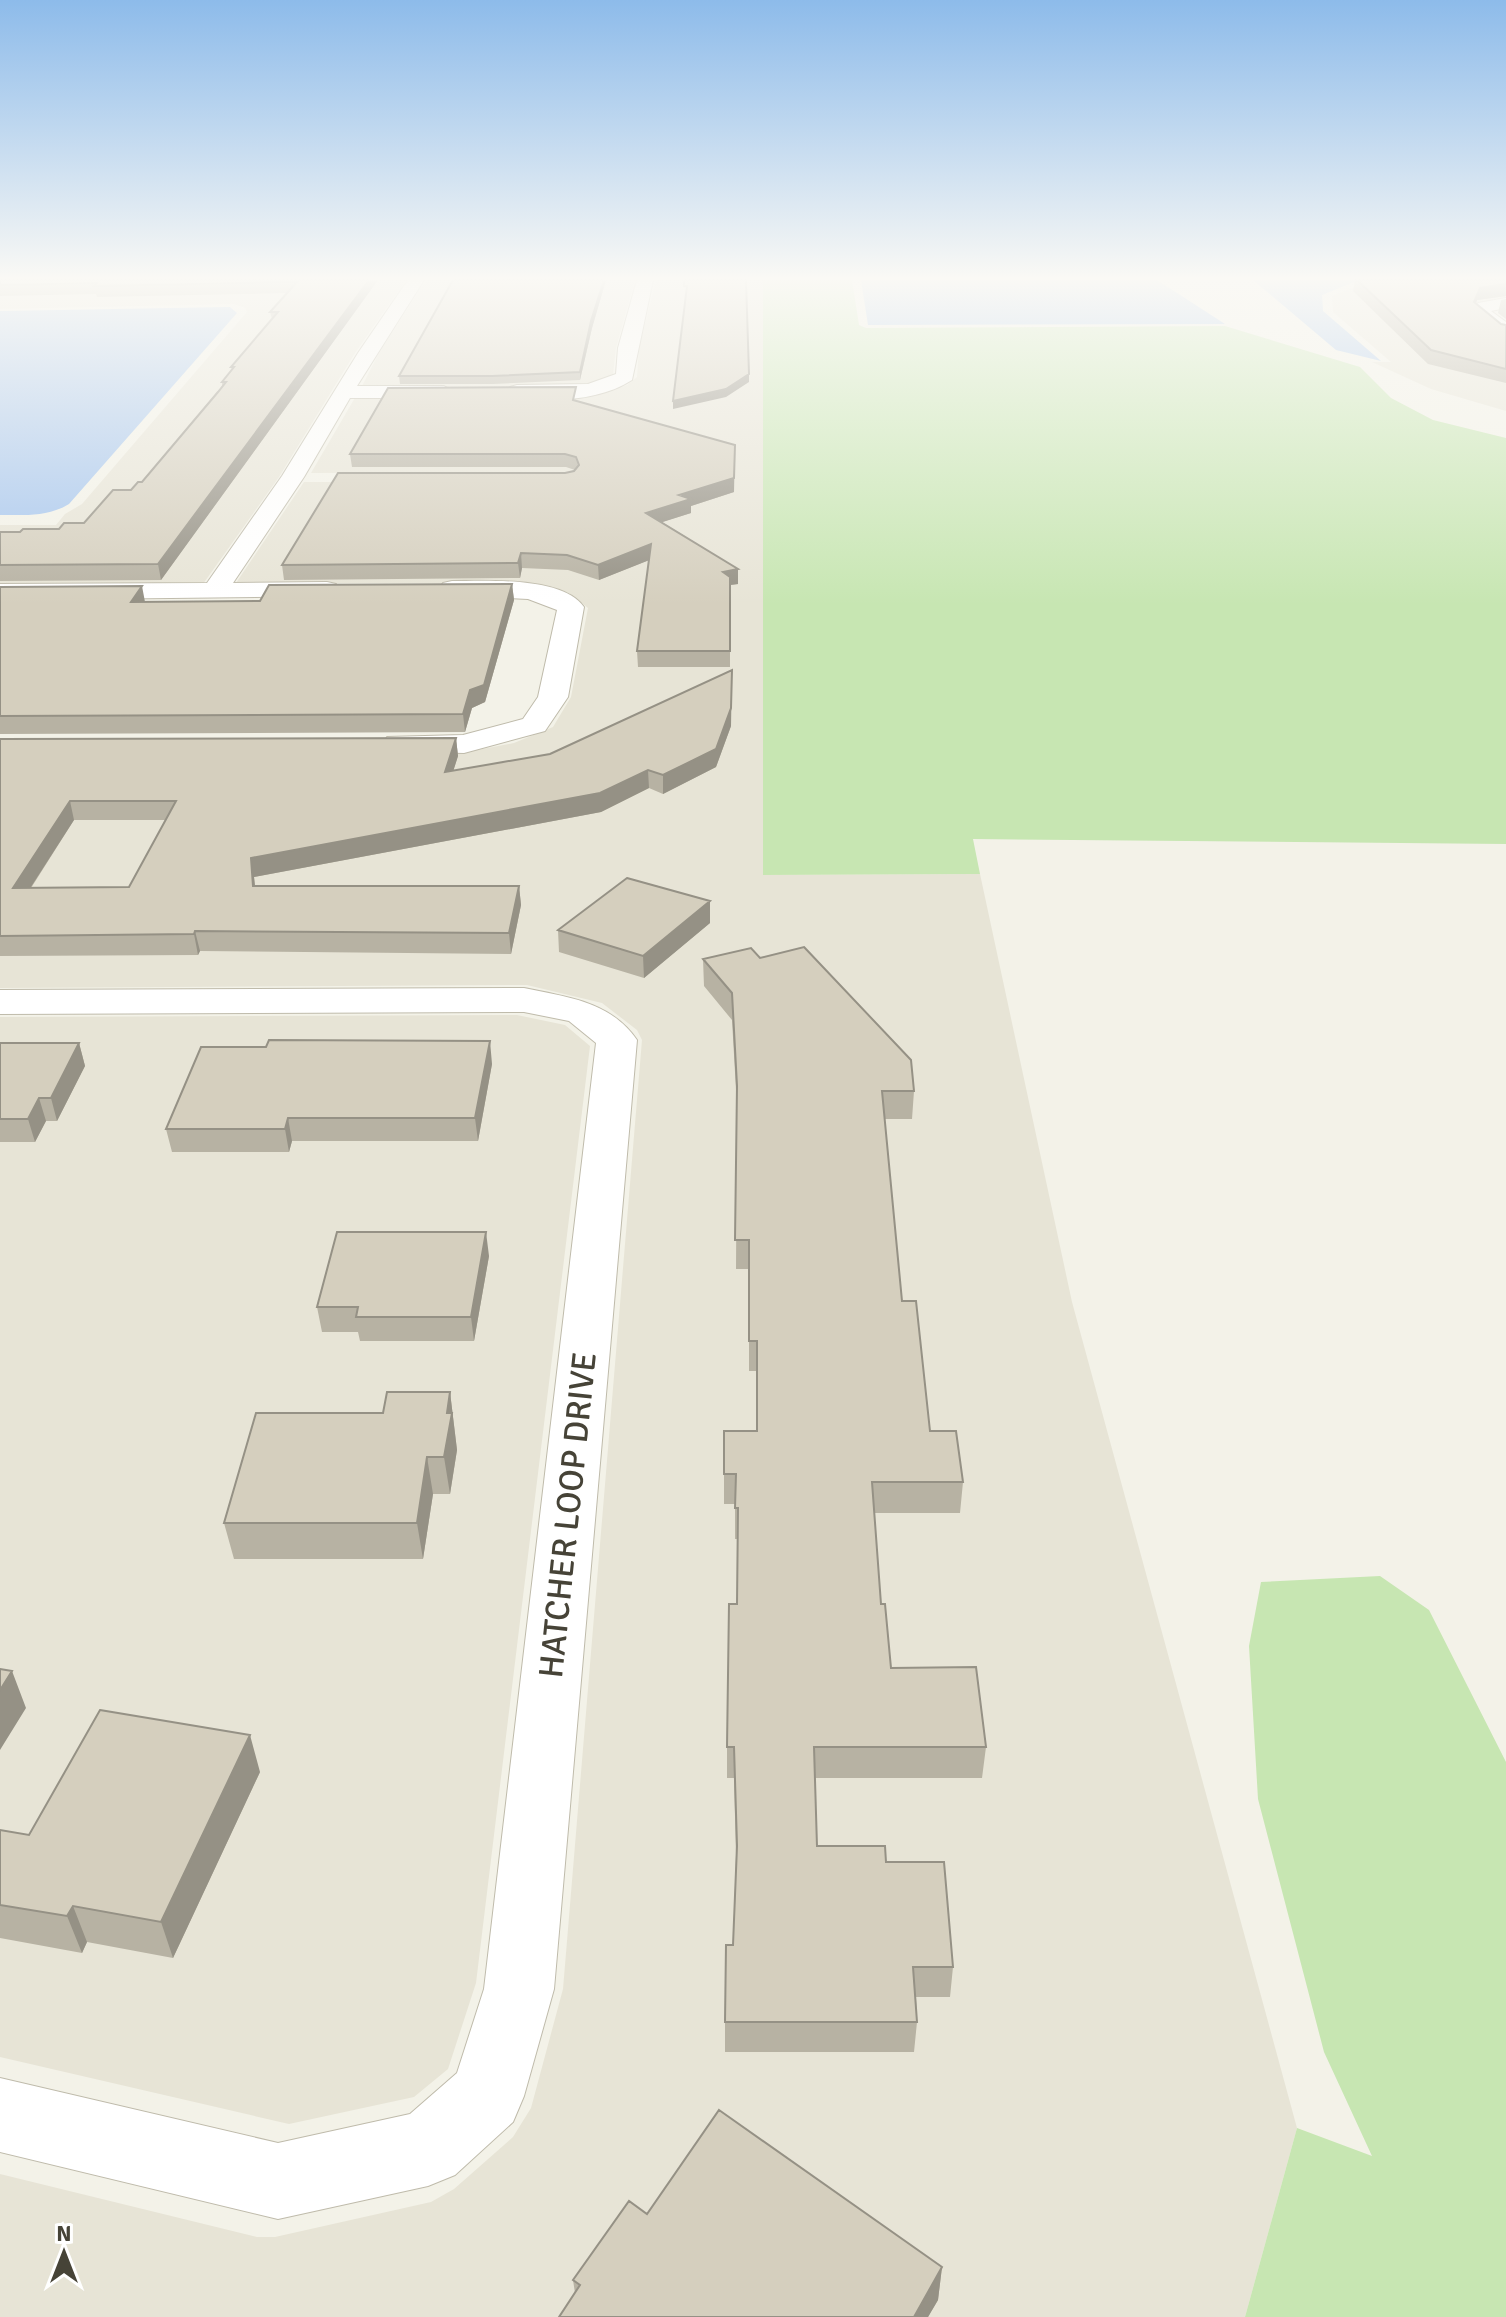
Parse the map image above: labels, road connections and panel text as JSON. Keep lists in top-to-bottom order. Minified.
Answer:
{"streets":{"street":["HATCHER LOOP DRIVE"]},"north":"top"}
